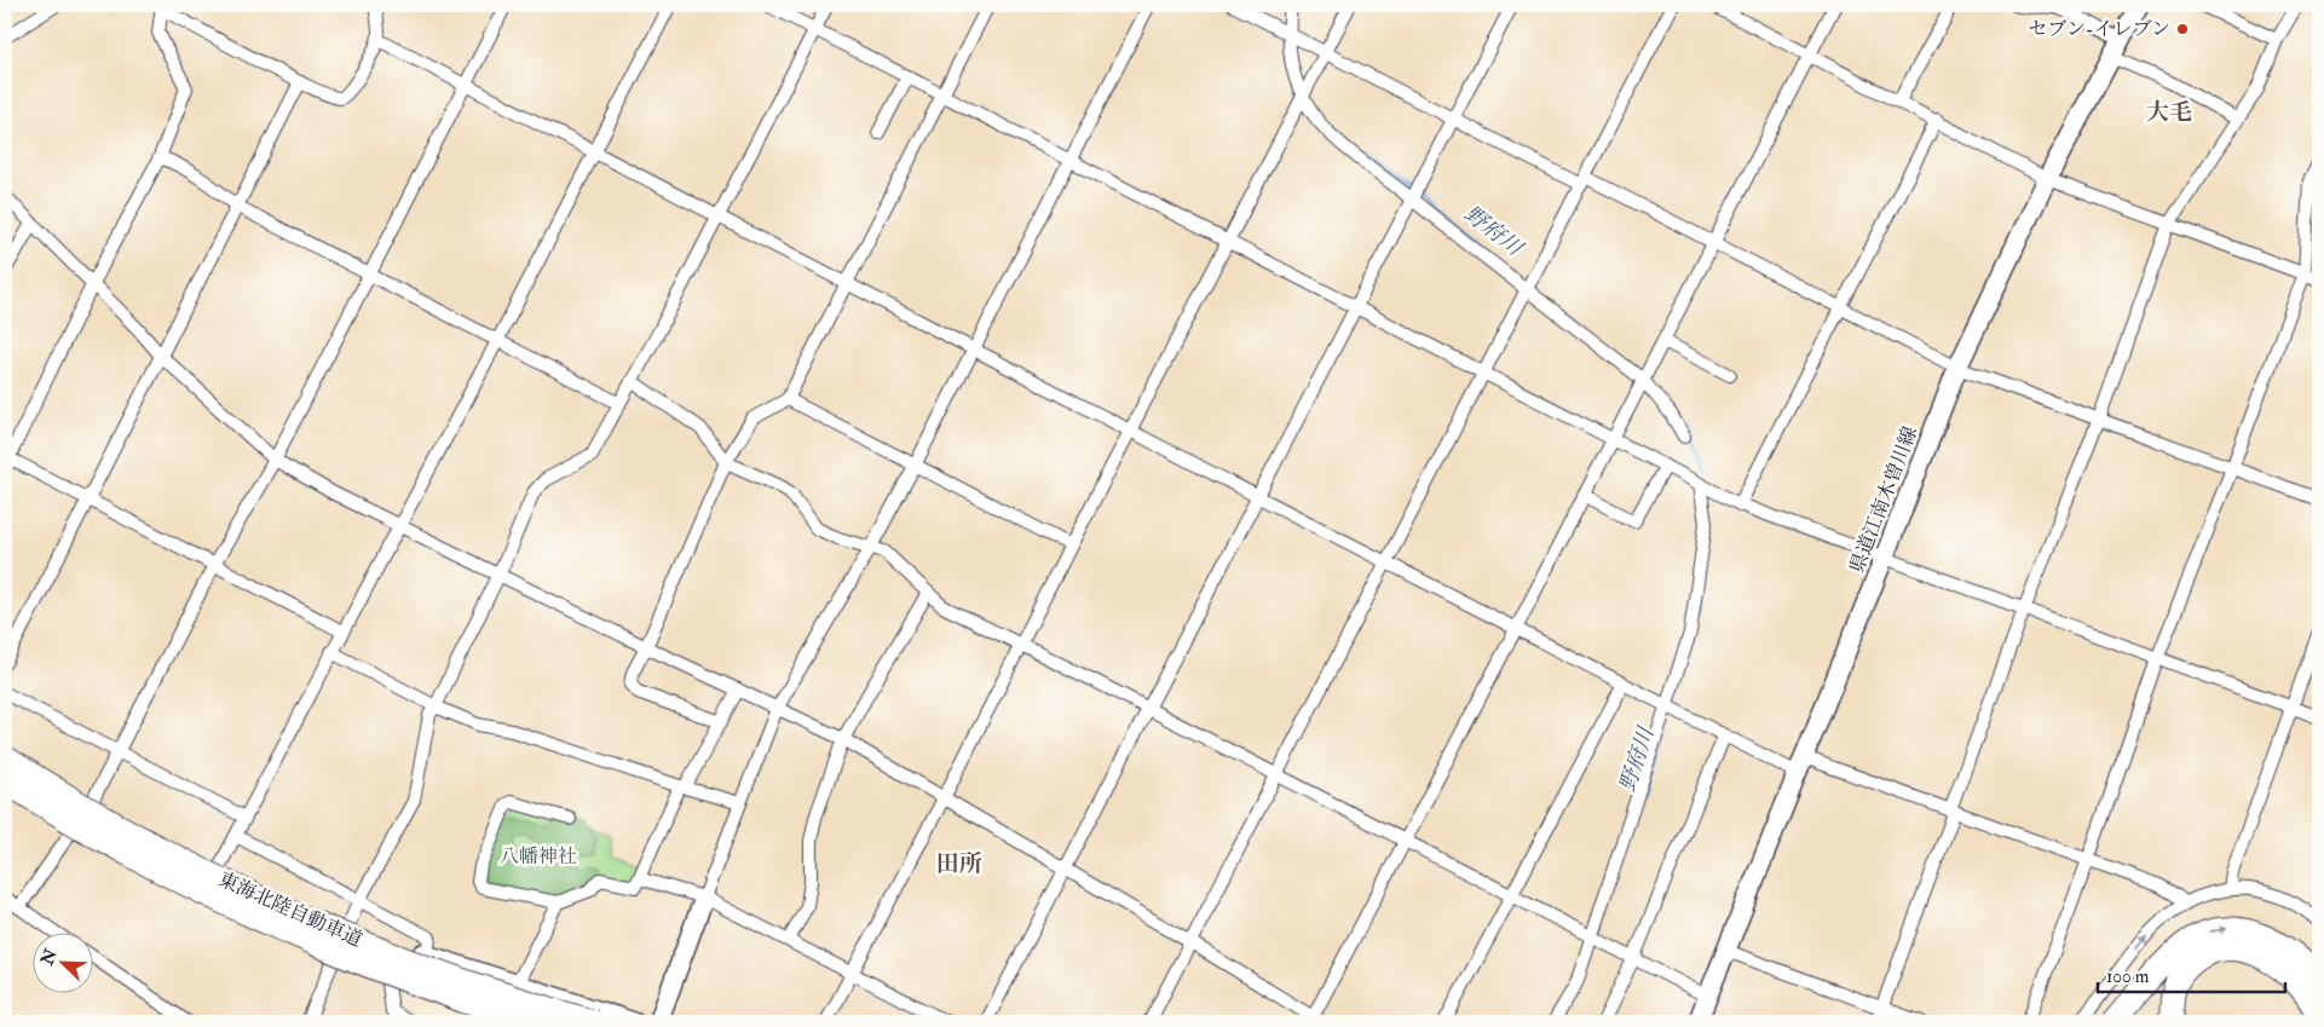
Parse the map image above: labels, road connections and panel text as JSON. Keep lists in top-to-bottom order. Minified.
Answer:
{"streets":{"highway":["東海北陸自動車道"],"street":["県道江南木曽川線"]},"districts":["大毛","田所"],"water":["野府川"],"parks":["八幡神社"],"places":["セブン-イレブン"],"scale_bar":"100 m","north":"top left"}
